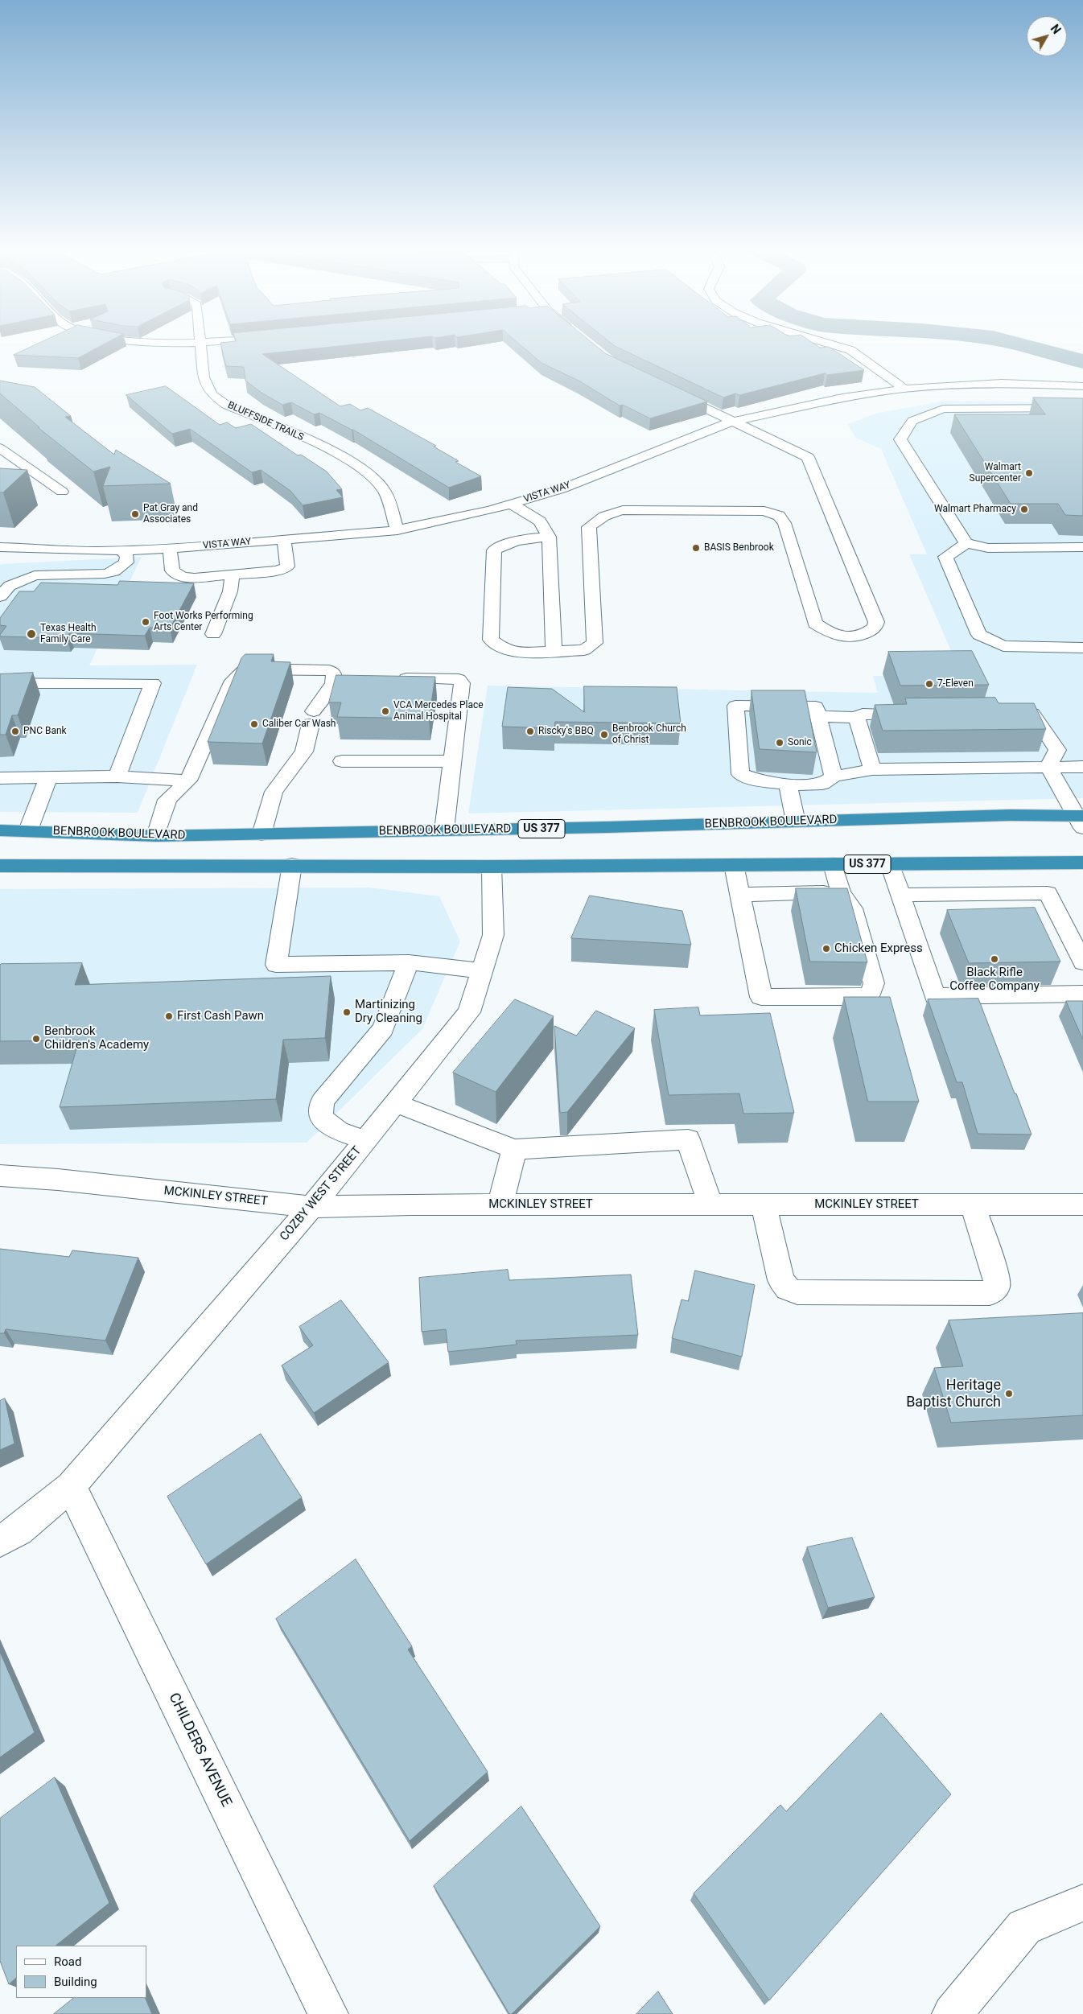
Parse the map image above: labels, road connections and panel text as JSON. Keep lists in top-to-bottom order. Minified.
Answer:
{"streets":{"highway":["BENBROOK BOULEVARD","US 377"],"street":["BLUFFSIDE TRAILS","VISTA WAY","COZBY WEST STREET","MCKINLEY STREET","CHILDERS AVENUE"]},"crossings":[["BLUFFSIDE TRAILS","VISTA WAY"],["US 377","COZBY WEST STREET"],["COZBY WEST STREET","MCKINLEY STREET"],["COZBY WEST STREET","CHILDERS AVENUE"]],"places":["Walmart Supercenter","Walmart Pharmacy","Pat Gray and Associates","BASIS Benbrook","Foot Works Performing Arts Center","Texas Health Family Care","7-Eleven","VCA Mercedes Place Animal Hospital","Caliber Car Wash","PNC Bank","Riscky's BBQ","Benbrook Church of Christ","Sonic","Chicken Express","Black Rifle Coffee Company","Martinizing Dry Cleaning","First Cash Pawn","Benbrook Children's Academy","Heritage Baptist Church"],"legend":["Road","Building"],"north":"top right"}
